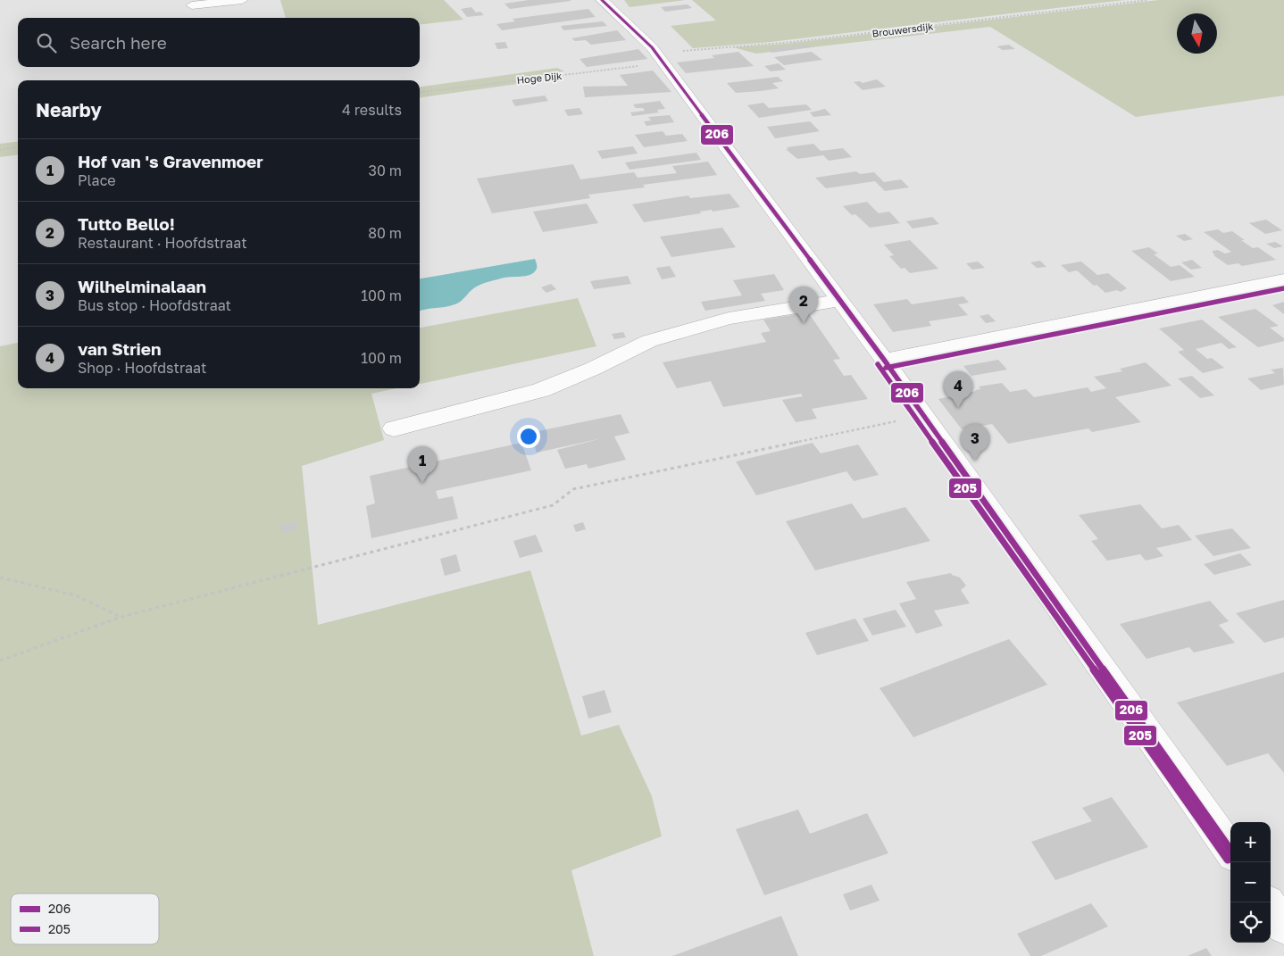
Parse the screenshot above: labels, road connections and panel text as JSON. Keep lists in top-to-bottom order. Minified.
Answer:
{"streets":{"path":["Brouwersdijk","Hoge Dijk"]},"crossings":[["Brouwersdijk","Hoge Dijk"]],"lines":["transit line 206","transit line 205"],"legend":["206","205"],"north":"bottom","page":{"search":"Search here","heading":["Nearby","4 results"],"list":[{"mark":"1","name":"Hof van 's Gravenmoer","note":"Place","value":"30 m"},{"mark":"2","name":"Tutto Bello!","note":"Restaurant · Hoofdstraat","value":"80 m"},{"mark":"3","name":"Wilhelminalaan","note":"Bus stop · Hoofdstraat","value":"100 m"},{"mark":"4","name":"van Strien","note":"Shop · Hoofdstraat","value":"100 m"}],"pins":["2","4","3","1"],"map_buttons":["+","−"]}}
